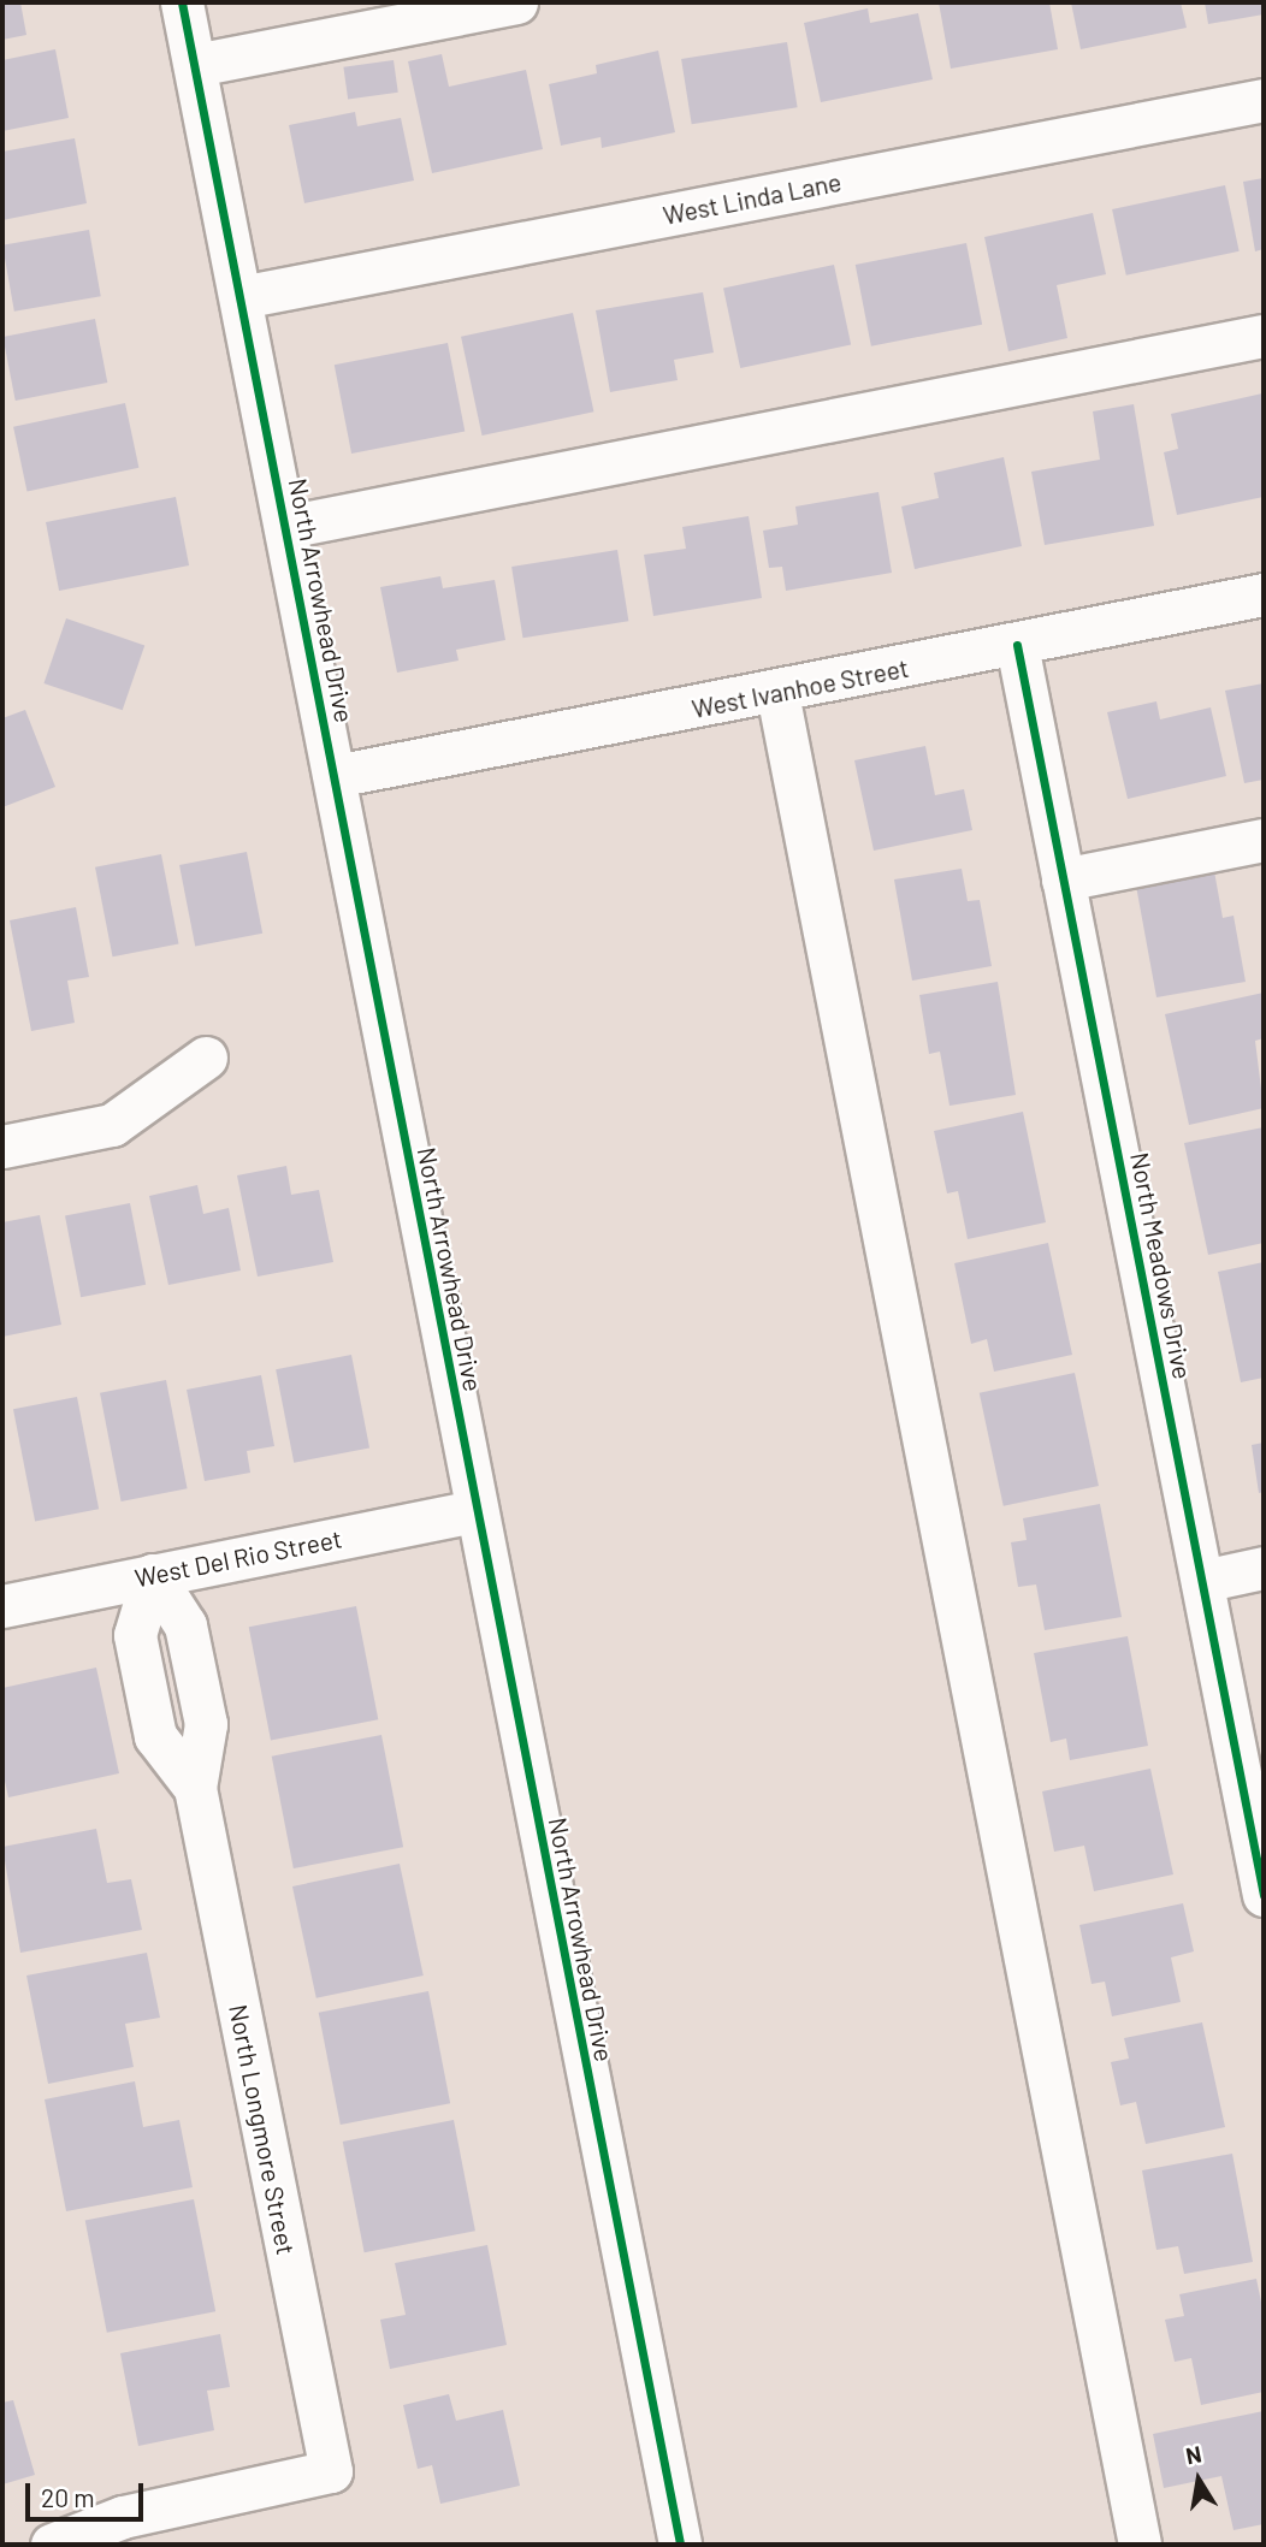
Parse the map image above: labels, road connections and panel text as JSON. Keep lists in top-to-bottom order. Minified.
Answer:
{"streets":{"street":["West Linda Lane","North Arrowhead Drive","West Ivanhoe Street","North Meadows Drive","West Del Rio Street","North Longmore Street"]},"crossings":[["West Linda Lane","North Arrowhead Drive"],["North Arrowhead Drive","West Ivanhoe Street"],["North Arrowhead Drive","West Del Rio Street"],["West Ivanhoe Street","North Meadows Drive"],["West Del Rio Street","North Longmore Street"]],"scale_bar":"20 m","north":"top"}
